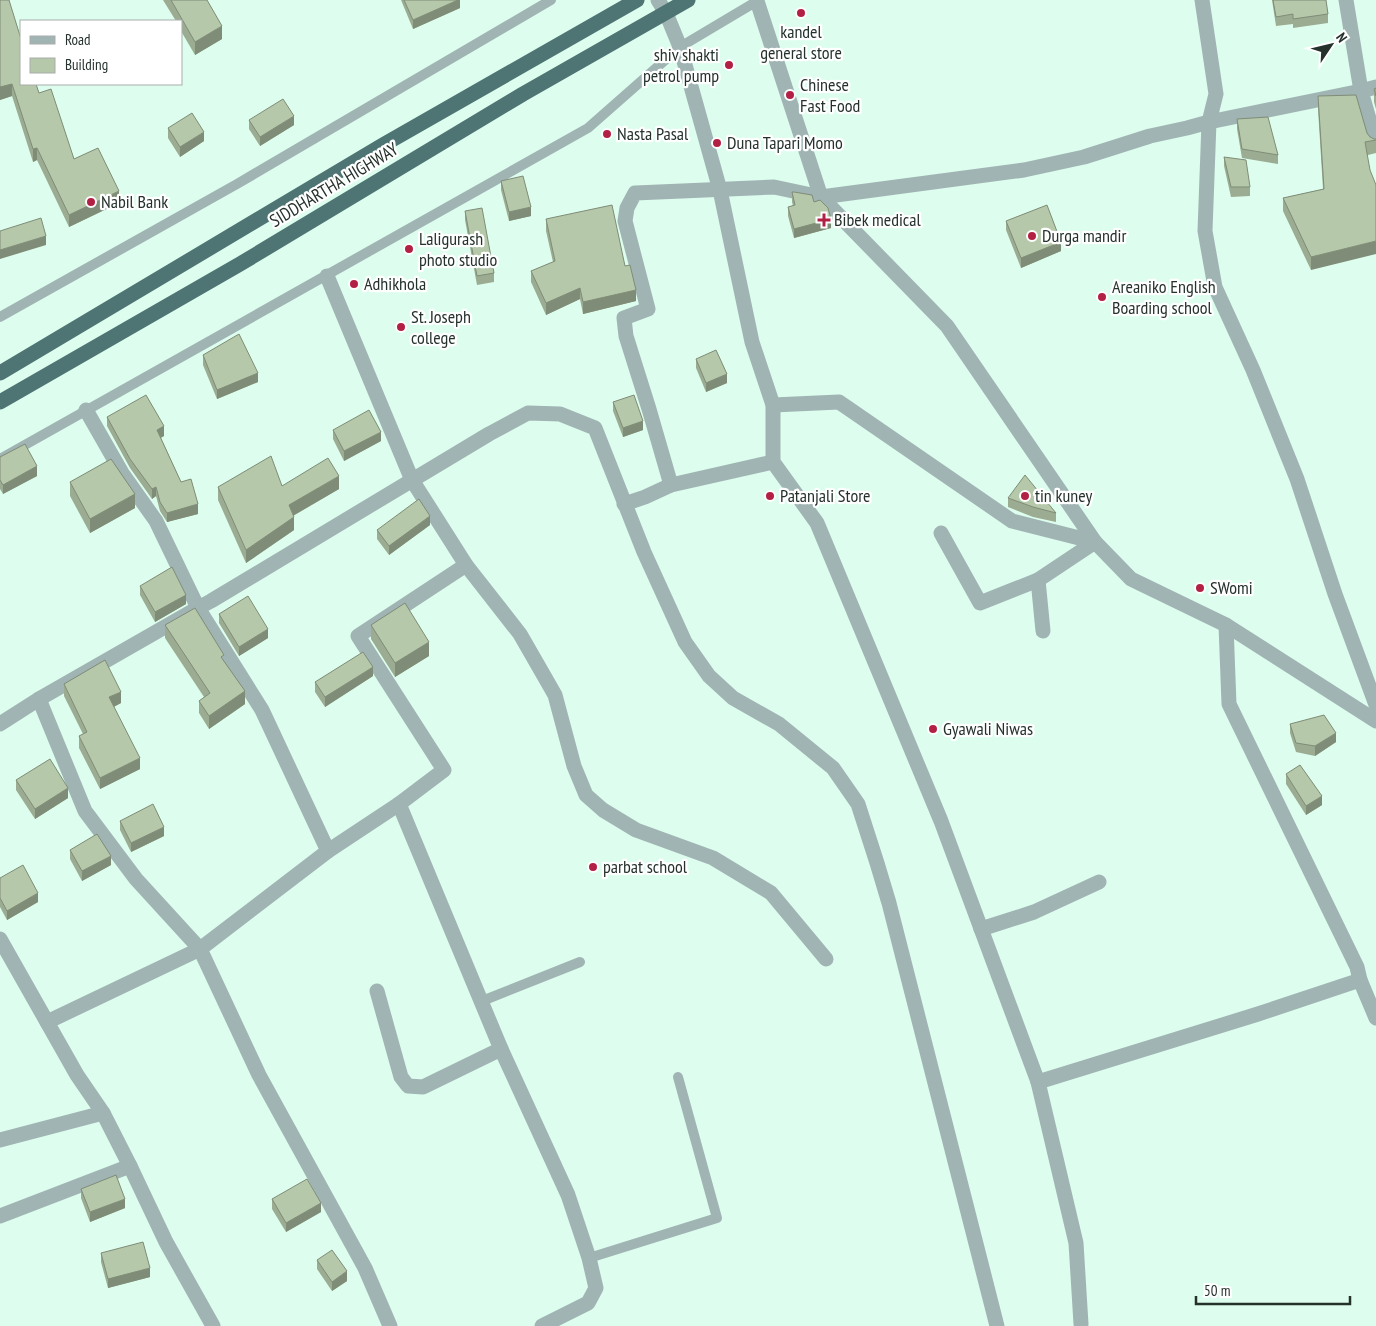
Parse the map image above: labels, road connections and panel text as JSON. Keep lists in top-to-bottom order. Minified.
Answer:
{"streets":{"highway":["SIDDHARTHA HIGHWAY"]},"places":{"other":["kandel general store","shiv shakti petrol pump","Chinese Fast Food","Nasta Pasal","Duna Tapari Momo","Nabil Bank","Durga mandir","Laligurash photo studio","Adhikhola","Areaniko English Boarding school","St. Joseph college","Patanjali Store","tin kuney","SWomi","Gyawali Niwas","parbat school"],"health":["Bibek medical"]},"legend":["Road","Building"],"scale_bar":"50 m","north":"top right"}
